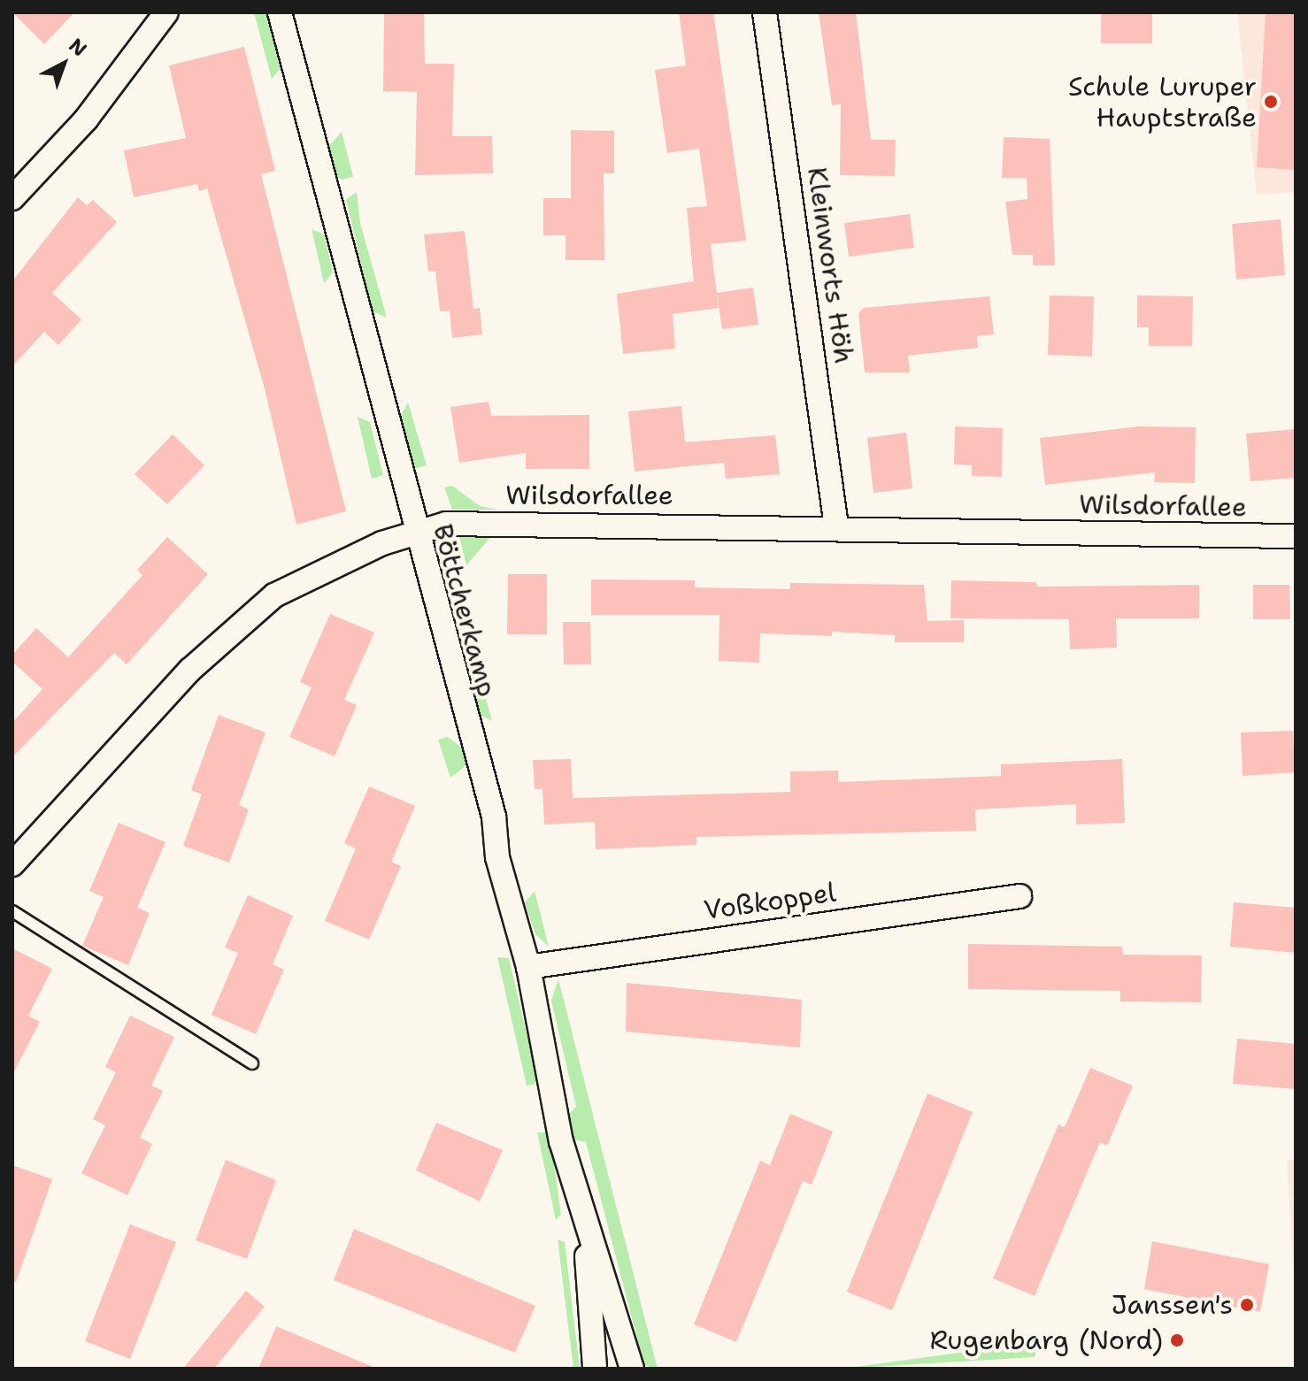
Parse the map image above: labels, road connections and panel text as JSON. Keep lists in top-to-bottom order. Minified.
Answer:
{"streets":{"street":["Kleinworts Höh","Wilsdorfallee","Böttcherkamp","Voßkoppel"]},"crossings":[["Kleinworts Höh","Wilsdorfallee"],["Wilsdorfallee","Böttcherkamp"],["Böttcherkamp","Voßkoppel"]],"places":["Schule Luruper Hauptstraße","Janssen's","Rugenbarg (Nord)"],"north":"top right"}
